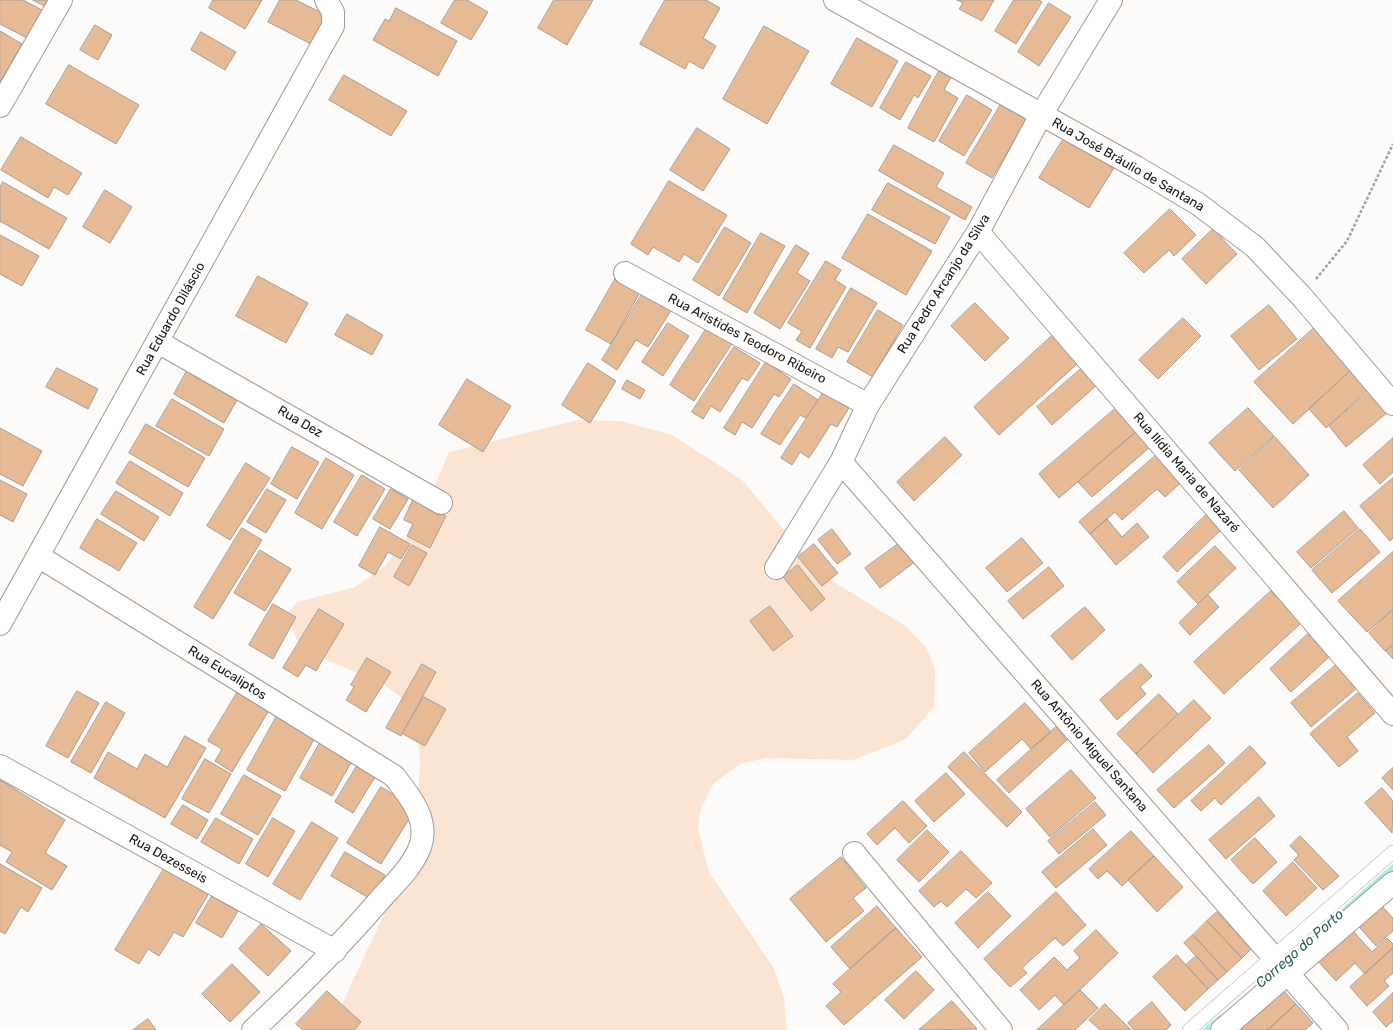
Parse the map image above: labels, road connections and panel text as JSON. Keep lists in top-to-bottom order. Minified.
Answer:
{"streets":{"street":["Rua José Bráulio de Santana","Rua Pedro Arcanjo da Silva","Rua Eduardo Diláscio","Rua Aristides Teodoro Ribeiro","Rua Dez","Rua Ilídia Maria de Nazaré","Rua Eucaliptos","Rua Antônio Miguel Santana","Rua Dezesseis"]},"crossings":[["Rua José Bráulio de Santana","Rua Pedro Arcanjo da Silva"],["Rua Pedro Arcanjo da Silva","Rua Aristides Teodoro Ribeiro"],["Rua Pedro Arcanjo da Silva","Rua Ilídia Maria de Nazaré"],["Rua Pedro Arcanjo da Silva","Rua Antônio Miguel Santana"],["Rua Eduardo Diláscio","Rua Dez"],["Rua Eduardo Diláscio","Rua Eucaliptos"],["Rua Eucaliptos","Rua Dezesseis"]],"water":["Corrego do Porto"]}
